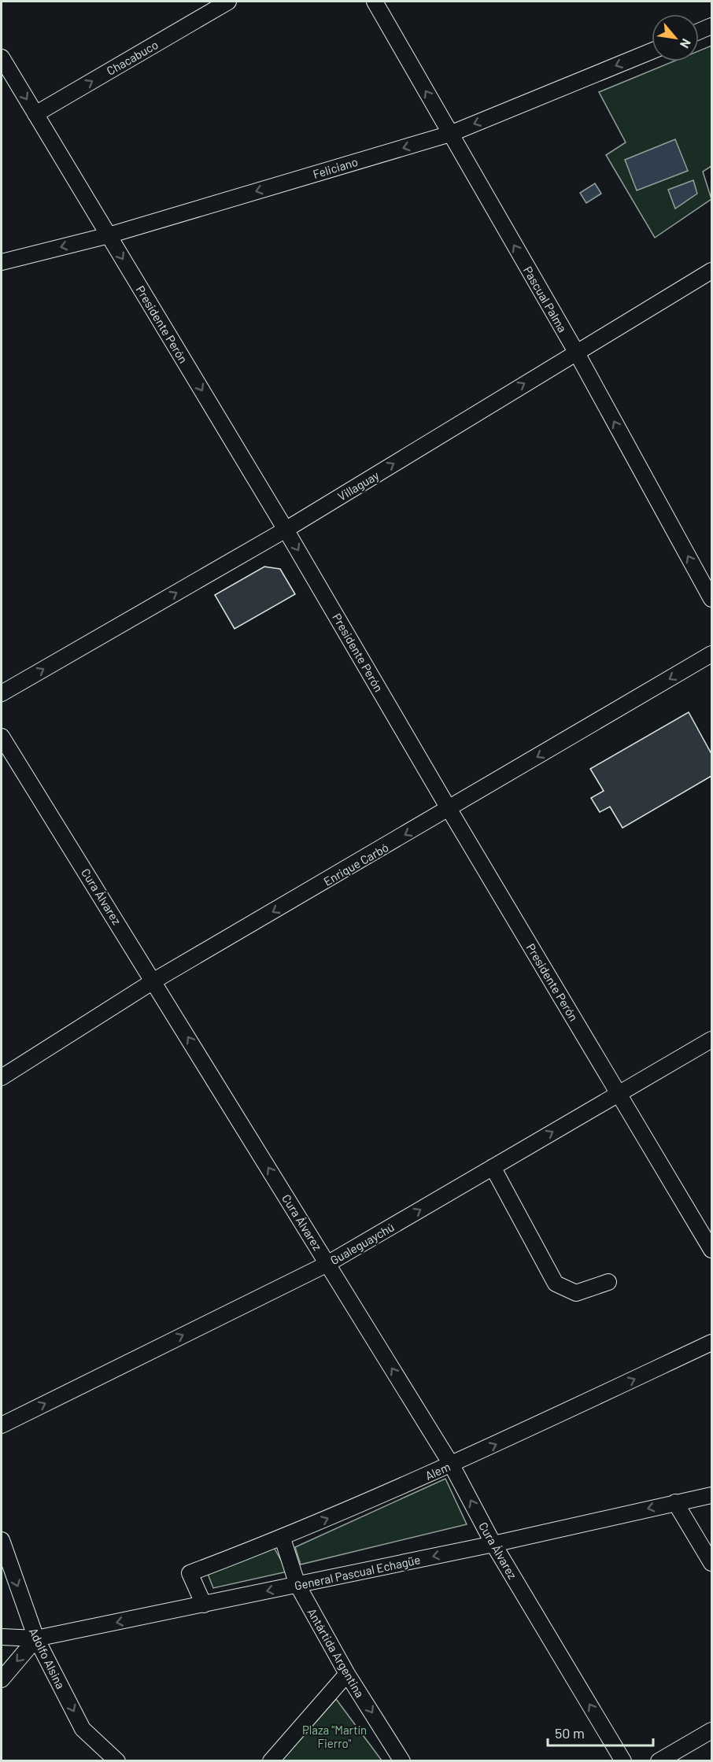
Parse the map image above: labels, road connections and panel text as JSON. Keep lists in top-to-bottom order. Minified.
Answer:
{"streets":{"street":["Chacabuco","Feliciano","Pascual Palma","Presidente Perón","Villaguay","Enrique Carbó","Cura Álvarez","Gualeguaychú","Alem","General Pascual Echagüe","Antártida Argentina","Adolfo Alsina"]},"crossings":[["Chacabuco","Presidente Perón"],["Feliciano","Pascual Palma"],["Feliciano","Presidente Perón"],["Pascual Palma","Villaguay"],["Presidente Perón","Villaguay"],["Presidente Perón","Enrique Carbó"],["Presidente Perón","Gualeguaychú"],["Enrique Carbó","Cura Álvarez"],["Cura Álvarez","Gualeguaychú"],["Cura Álvarez","Alem"],["Cura Álvarez","General Pascual Echagüe"],["Alem","General Pascual Echagüe"],["Alem","Antártida Argentina"],["General Pascual Echagüe","Antártida Argentina"],["General Pascual Echagüe","Adolfo Alsina"]],"one_way":["Chacabuco","Feliciano","Pascual Palma","Presidente Perón","Villaguay","Enrique Carbó","Cura Álvarez","Gualeguaychú","Alem","General Pascual Echagüe","Antártida Argentina","Adolfo Alsina"],"parks":["Plaza \"Martín Fierro\""],"scale_bar":"50 m","north":"bottom right"}
